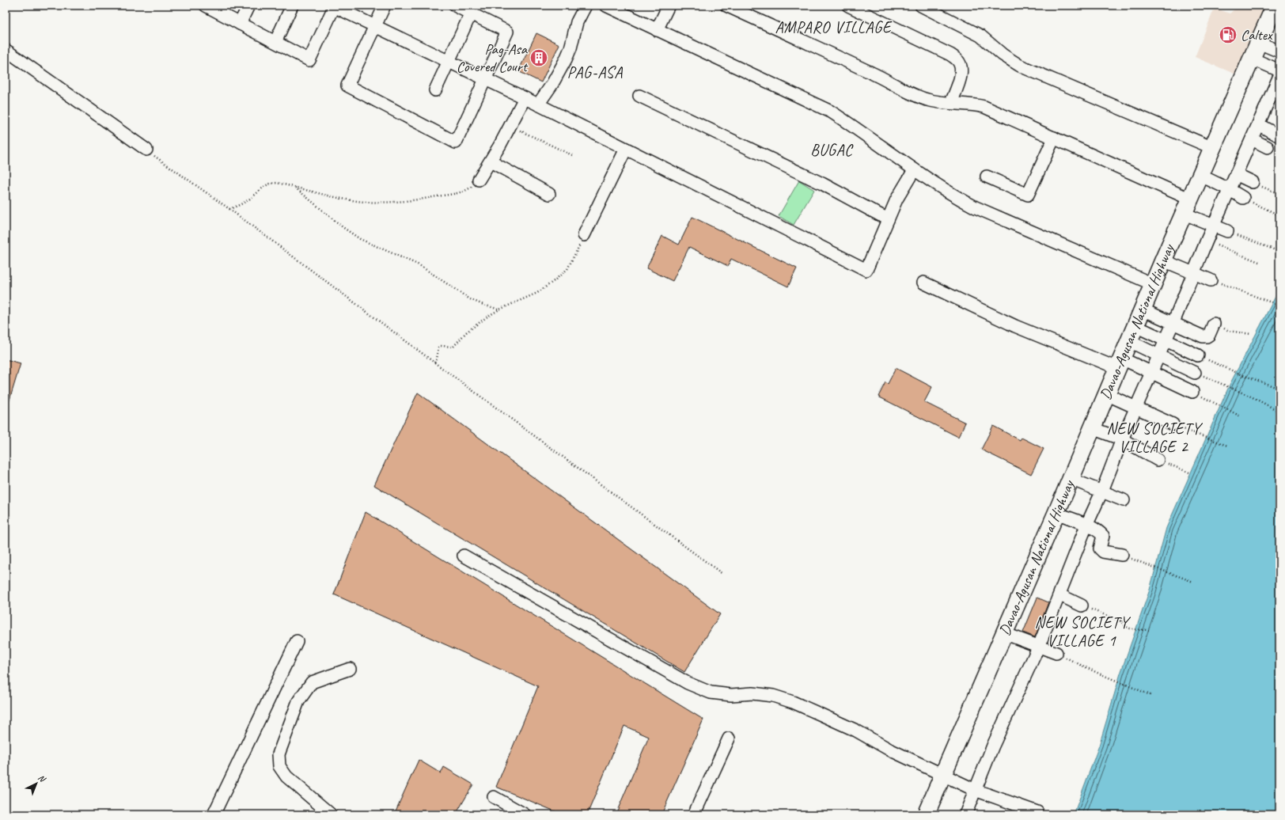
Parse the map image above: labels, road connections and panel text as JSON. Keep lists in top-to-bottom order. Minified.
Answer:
{"streets":{"highway":["Davao-Agusan National Highway"]},"districts":["AMPARO VILLAGE","PAG-ASA","BUGAC","NEW SOCIETY VILLAGE 2","NEW SOCIETY VILLAGE 1"],"places":{"fuel station":["Caltex"],"building":["Pag-Asa Covered Court"]},"north":"top right"}
